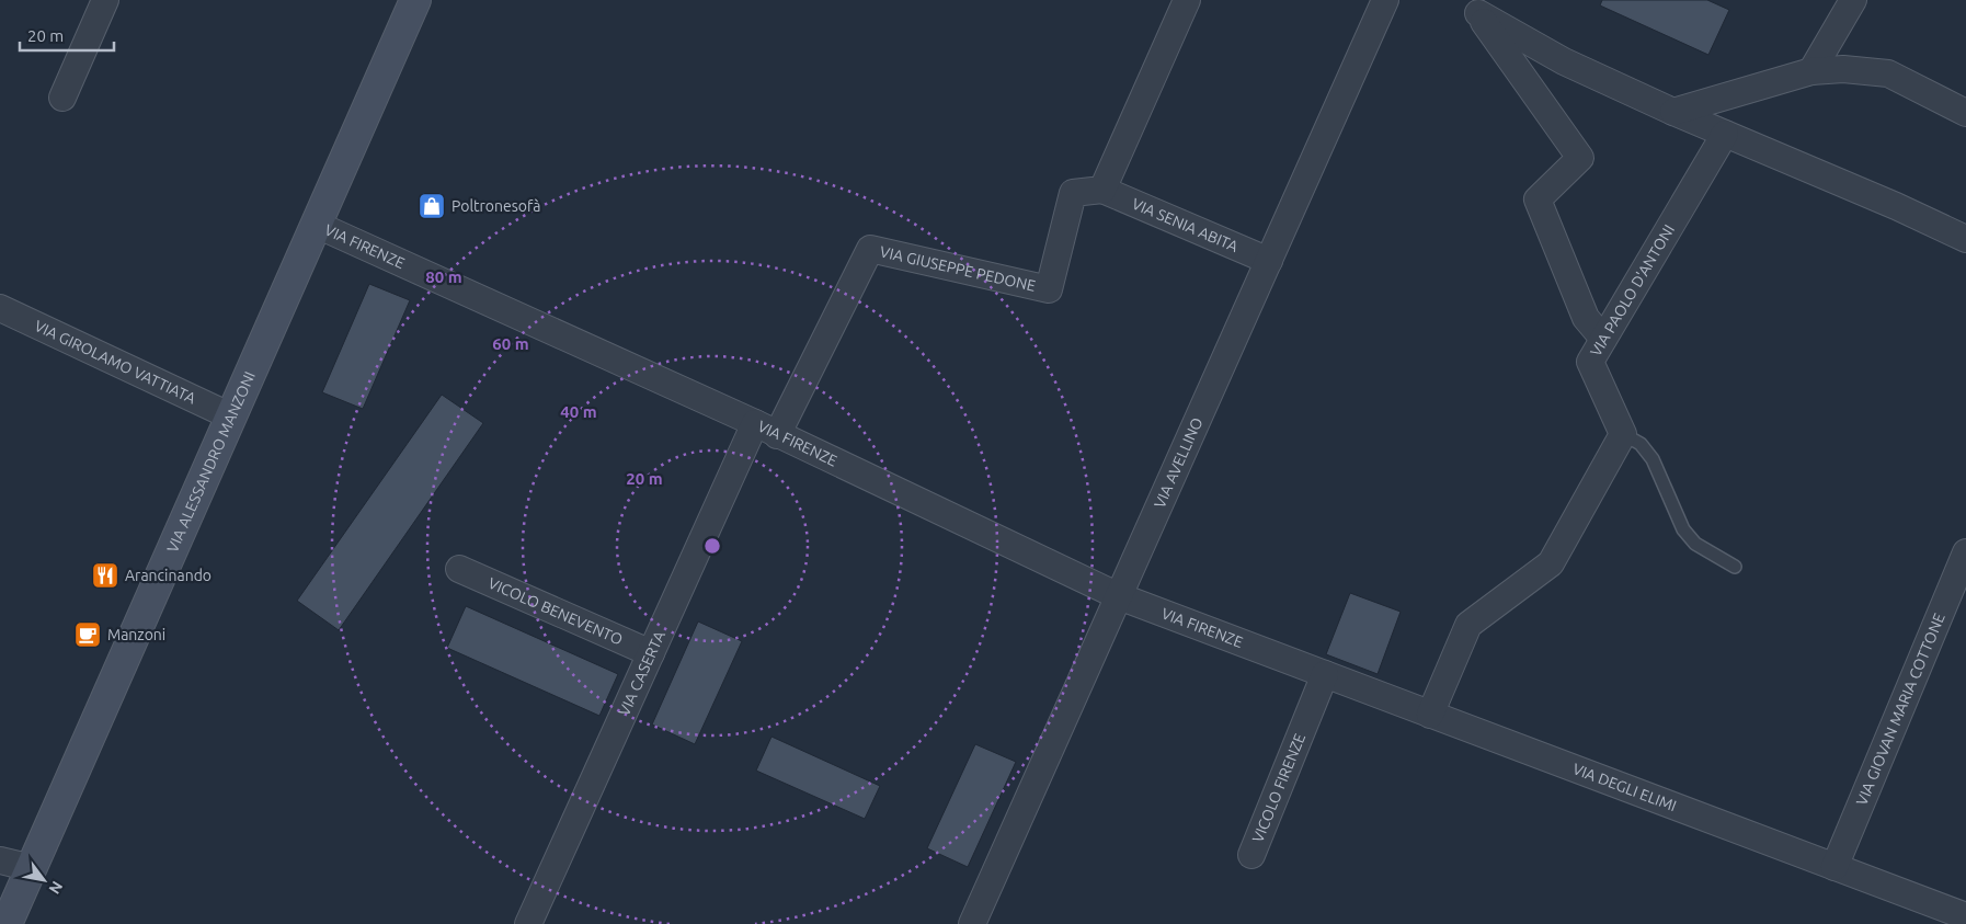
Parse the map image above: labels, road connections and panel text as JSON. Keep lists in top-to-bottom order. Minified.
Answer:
{"streets":{"main road":["VIA ALESSANDRO MANZONI"],"street":["VIA SENIA ABITA","VIA FIRENZE","VIA GIUSEPPE PEDONE","VIA PAOLO D'ANTONI","VIA GIROLAMO VATTIATA","VIA AVELLINO","VICOLO BENEVENTO","VIA CASERTA","VIA GIOVAN MARIA COTTONE","VICOLO FIRENZE","VIA DEGLI ELIMI"]},"crossings":[["VIA SENIA ABITA","VIA GIUSEPPE PEDONE"],["VIA SENIA ABITA","VIA AVELLINO"],["VIA FIRENZE","VIA GIUSEPPE PEDONE"],["VIA FIRENZE","VIA ALESSANDRO MANZONI"],["VIA FIRENZE","VIA AVELLINO"],["VIA FIRENZE","VIA CASERTA"],["VIA FIRENZE","VIA DEGLI ELIMI"],["VIA GIUSEPPE PEDONE","VIA CASERTA"],["VIA GIROLAMO VATTIATA","VIA ALESSANDRO MANZONI"],["VICOLO BENEVENTO","VIA CASERTA"],["VIA GIOVAN MARIA COTTONE","VIA DEGLI ELIMI"],["VICOLO FIRENZE","VIA DEGLI ELIMI"]],"places":{"shop":["Poltronesofà"],"restaurant":["Arancinando"],"cafe":["Manzoni"]},"scale_bar":"20 m","north":"bottom right","rings":["80 m","60 m","40 m","20 m"]}
